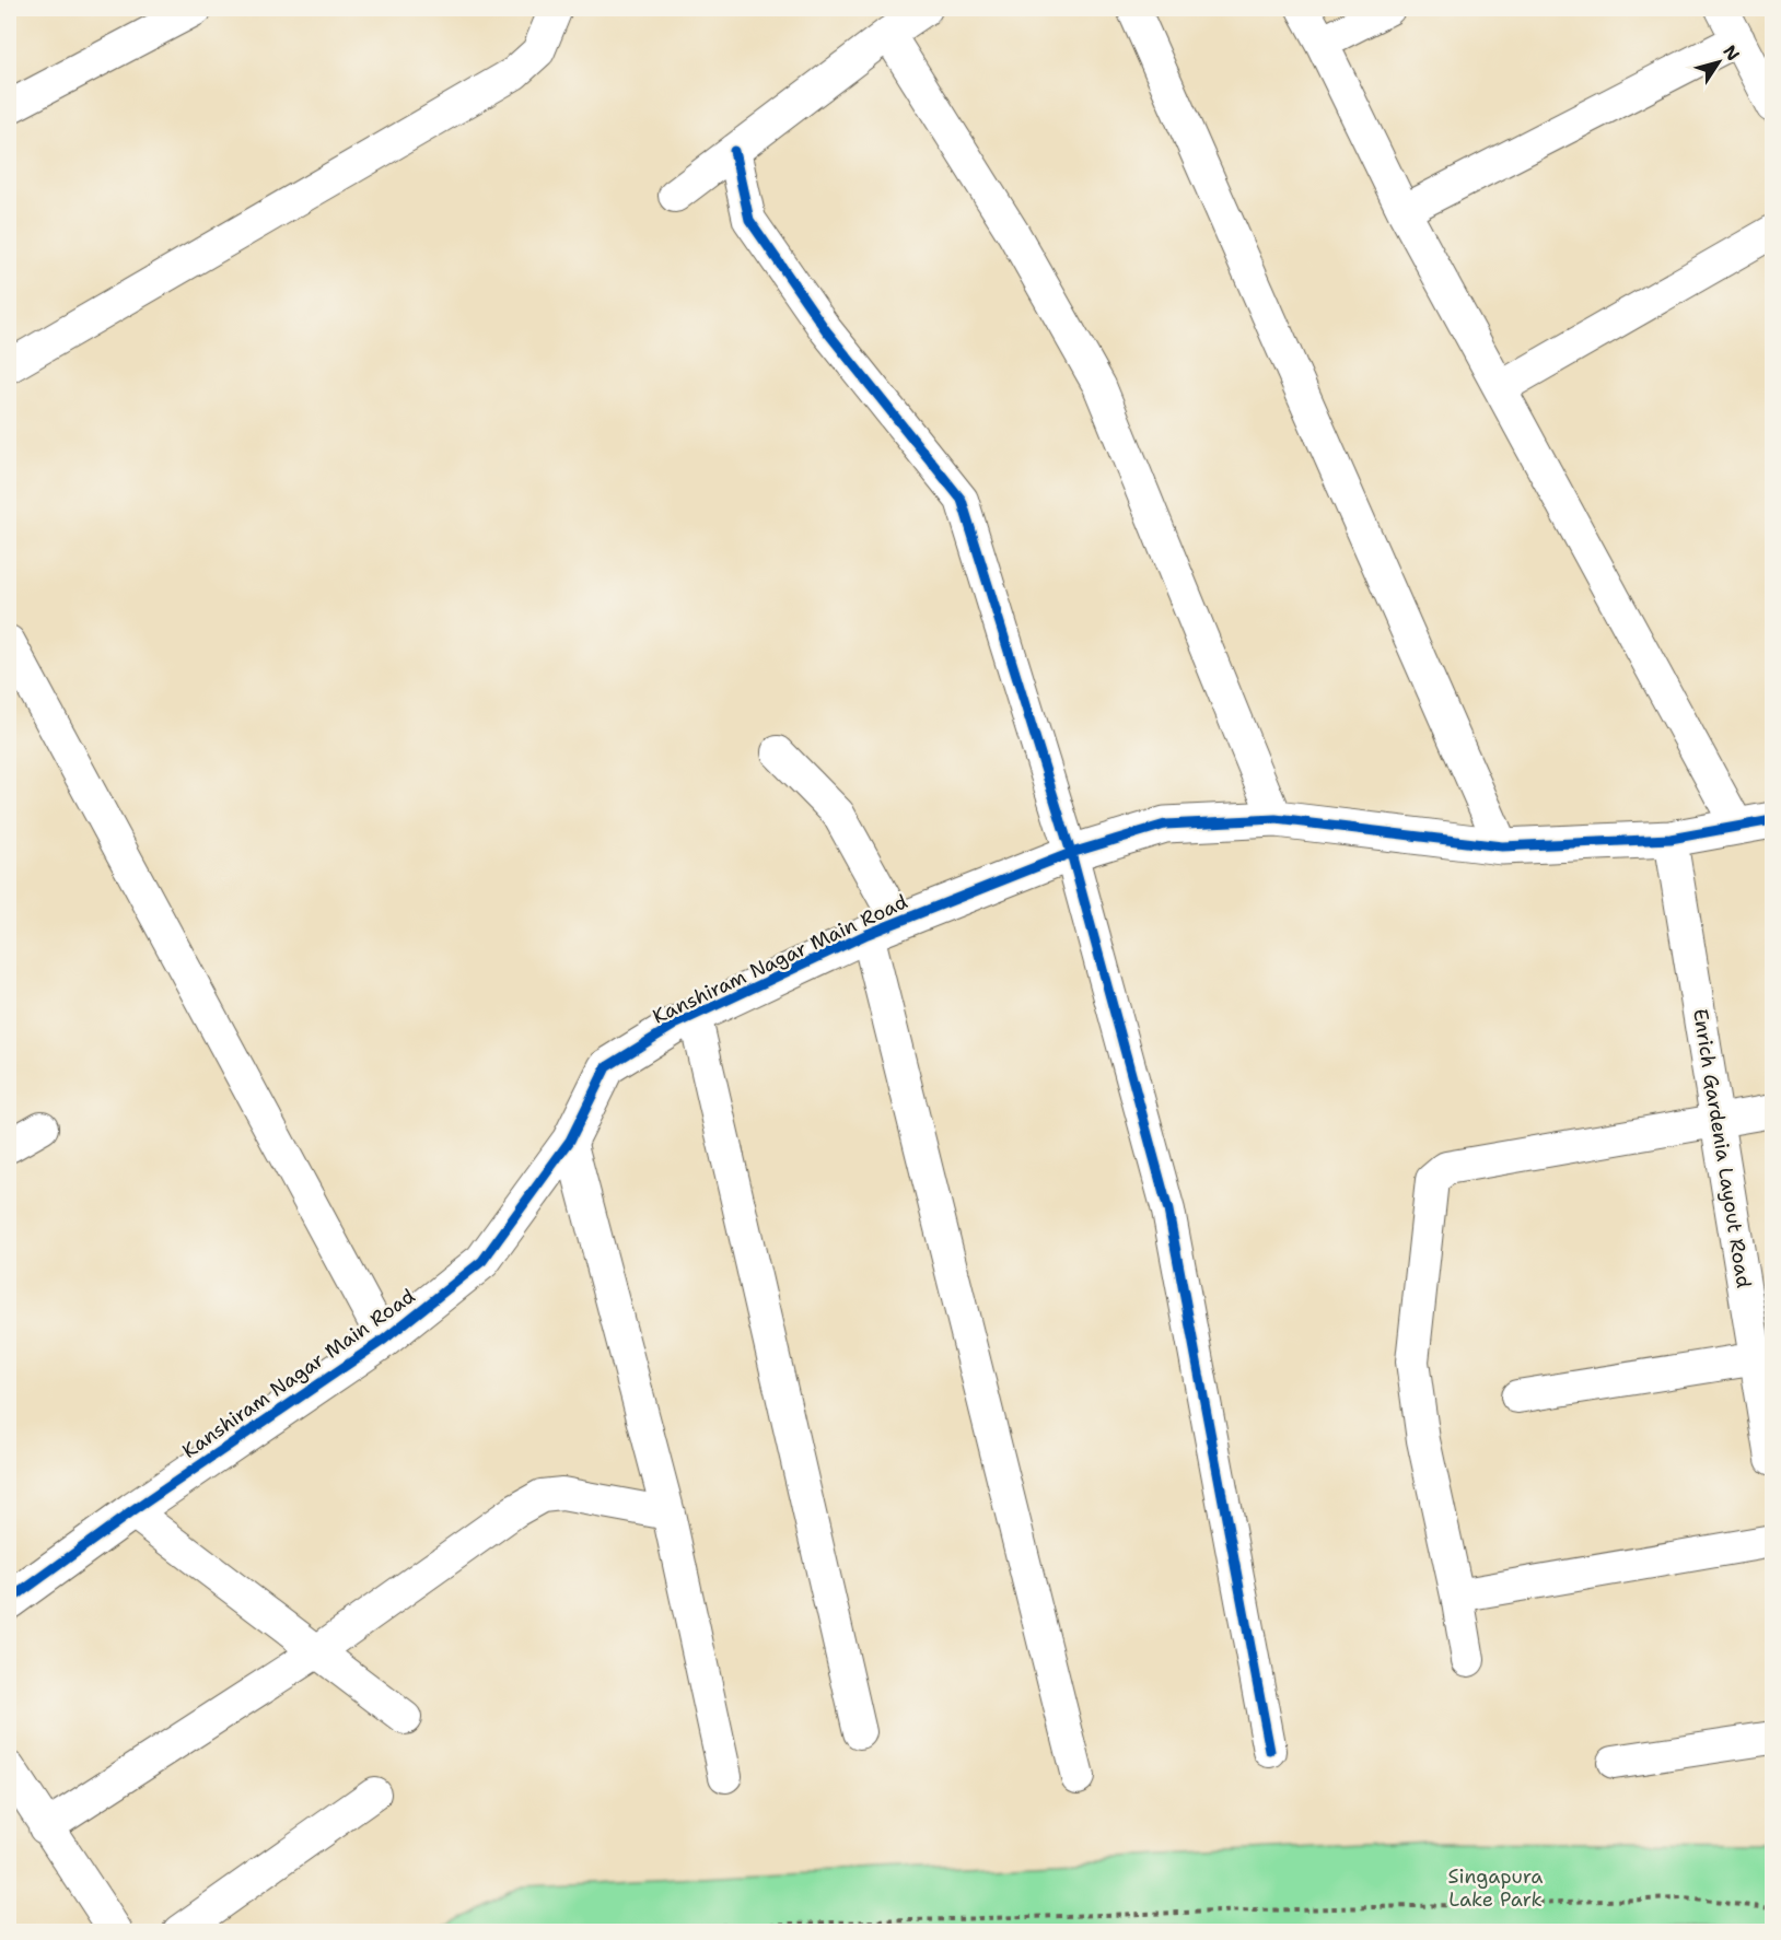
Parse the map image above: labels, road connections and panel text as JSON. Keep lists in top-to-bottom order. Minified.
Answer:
{"streets":{"street":["Kanshiram Nagar Main Road","Enrich Gardenia Layout Road"]},"crossings":[["Kanshiram Nagar Main Road","Enrich Gardenia Layout Road"]],"parks":["Singapura Lake Park"],"north":"top right"}
